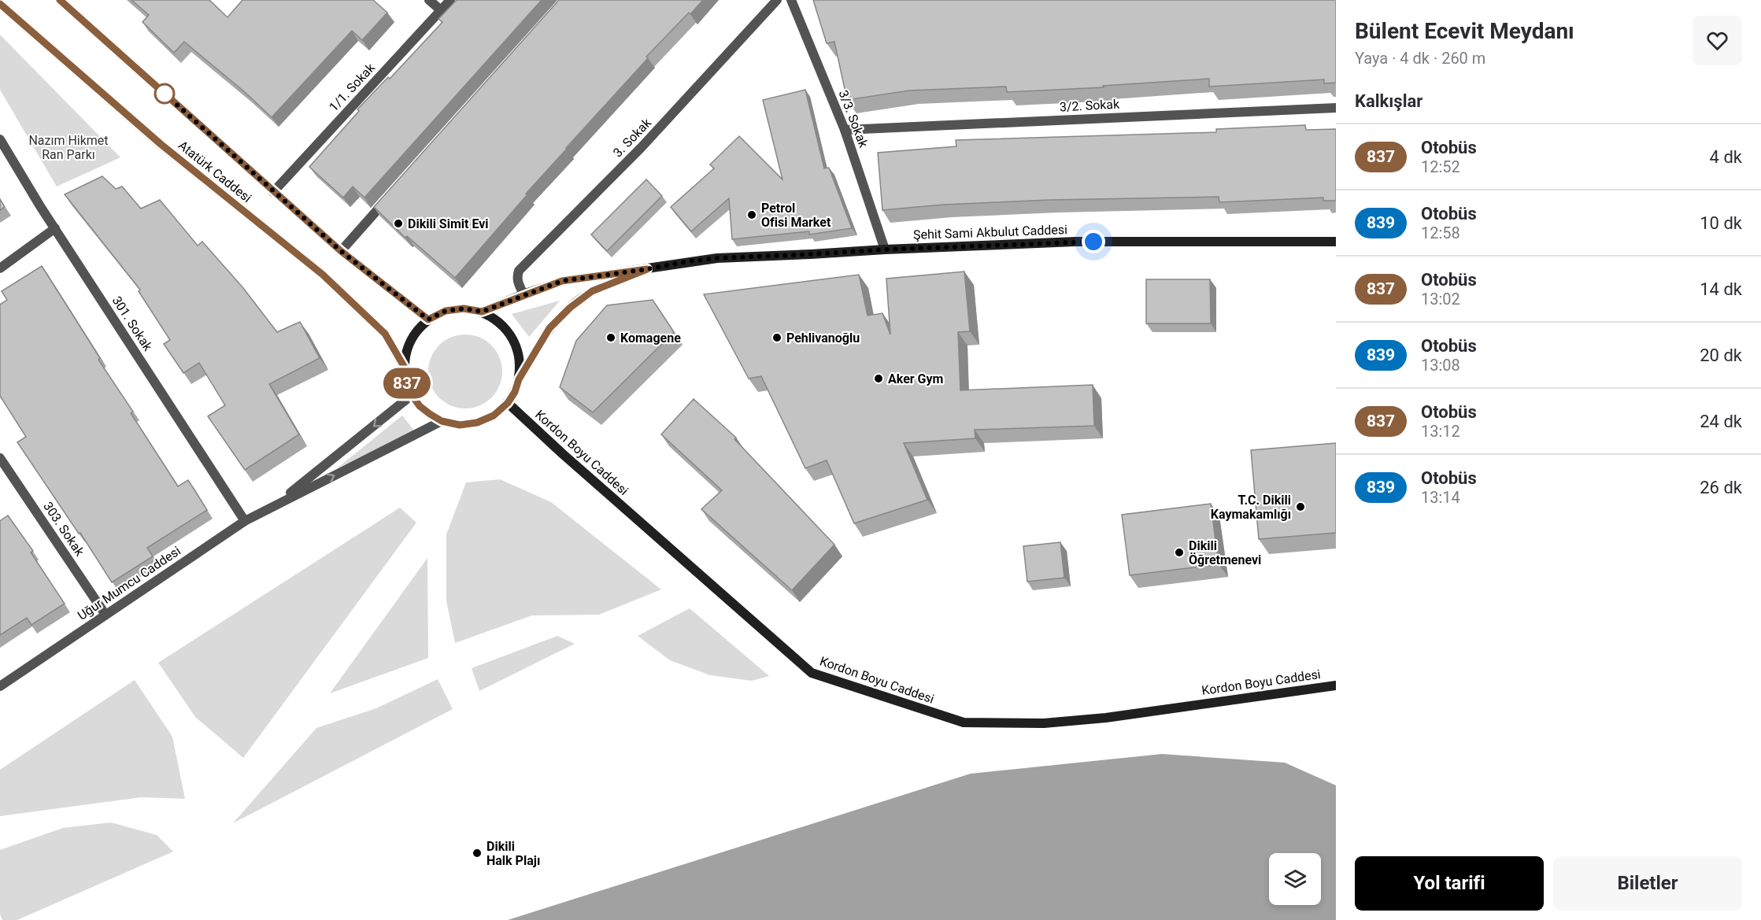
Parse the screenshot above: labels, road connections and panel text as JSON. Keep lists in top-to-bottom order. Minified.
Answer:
{"streets":{"main road":["Atatürk Caddesi","Şehit Sami Akbulut Caddesi","Kordon Boyu Caddesi"],"street":["1/1. Sokak","3/2. Sokak","3/3. Sokak","3. Sokak","301. Sokak","303. Sokak","Uğur Mumcu Caddesi"]},"crossings":[["1/1. Sokak","Atatürk Caddesi"],["3/2. Sokak","3/3. Sokak"],["3/3. Sokak","Şehit Sami Akbulut Caddesi"],["3. Sokak","Şehit Sami Akbulut Caddesi"],["Atatürk Caddesi","Şehit Sami Akbulut Caddesi"],["Atatürk Caddesi","Kordon Boyu Caddesi"],["Atatürk Caddesi","Uğur Mumcu Caddesi"],["Şehit Sami Akbulut Caddesi","Kordon Boyu Caddesi"],["Şehit Sami Akbulut Caddesi","Uğur Mumcu Caddesi"],["301. Sokak","Uğur Mumcu Caddesi"],["Kordon Boyu Caddesi","Uğur Mumcu Caddesi"],["303. Sokak","Uğur Mumcu Caddesi"]],"parks":["Nazım Hikmet Ran Parkı"],"places":["Petrol Ofisi Market","Dikili Simit Evi","Komagene","Pehlivanoğlu","Aker Gym","T.C. Dikili Kaymakamlığı","Dikili Öğretmenevi","Dikili Halk Plajı"],"lines":["bus line 837"],"page":{"on_map":"837","heading":[["Bülent Ecevit Meydanı","Yaya · 4 dk · 260 m"],"Kalkışlar"],"list":[{"mark":"837","name":"Otobüs","note":"12:52","value":"4 dk"},{"mark":"839","name":"Otobüs","note":"12:58","value":"10 dk"},{"mark":"837","name":"Otobüs","note":"13:02","value":"14 dk"},{"mark":"839","name":"Otobüs","note":"13:08","value":"20 dk"},{"mark":"837","name":"Otobüs","note":"13:12","value":"24 dk"},{"mark":"839","name":"Otobüs","note":"13:14","value":"26 dk"}],"buttons":["Yol tarifi","Biletler"]}}
